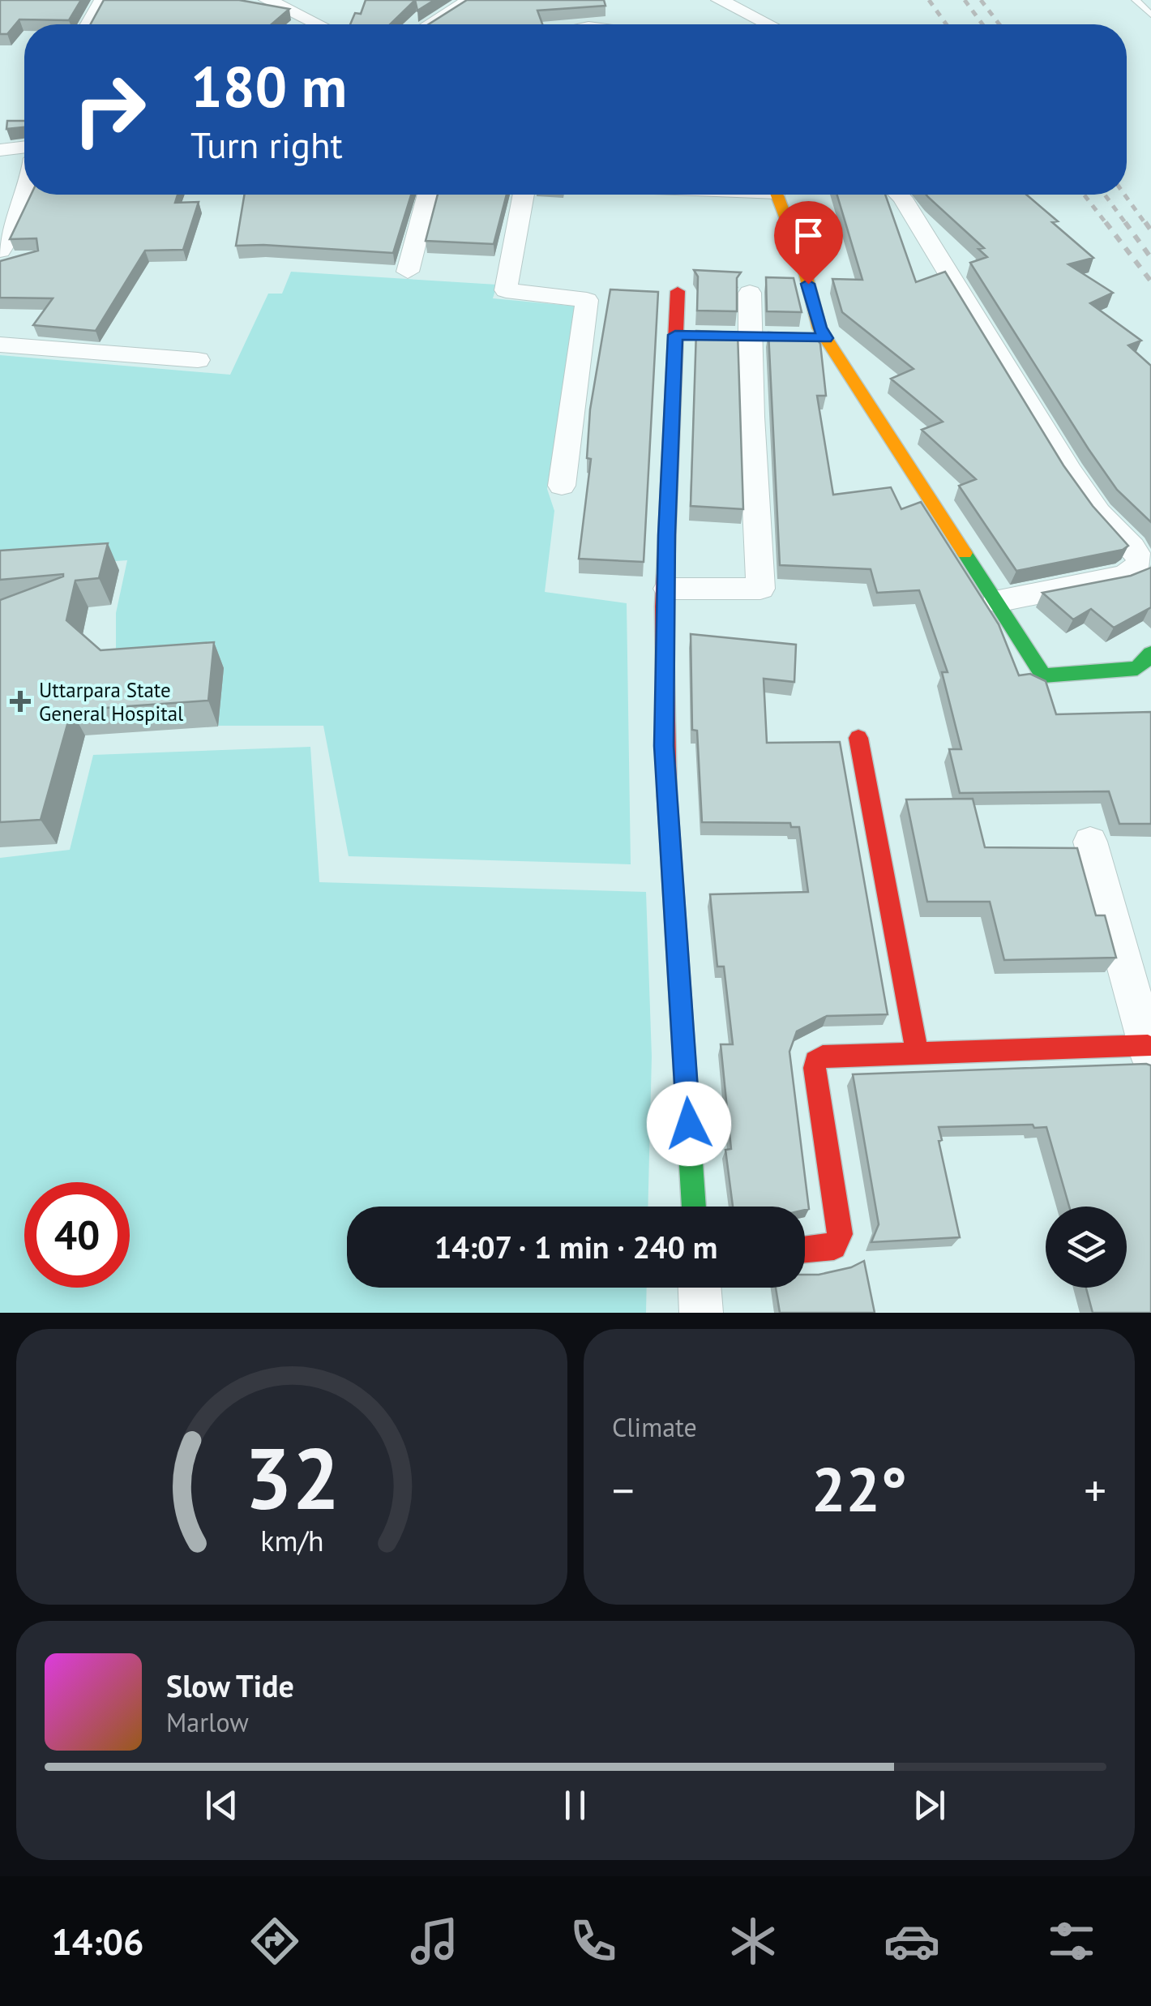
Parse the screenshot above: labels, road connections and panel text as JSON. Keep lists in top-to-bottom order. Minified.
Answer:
{"places":{"health":["Uttarpara State General Hospital"]},"page":{"turn":["180 m","Turn right"],"limit":"40","trip":"14:07 · 1 min · 240 m","tile":"Climate","heat":["−","22°","+"],"song":["Slow Tide","Marlow"],"tabs":"14:06","gauge":["32","km/h"]}}
